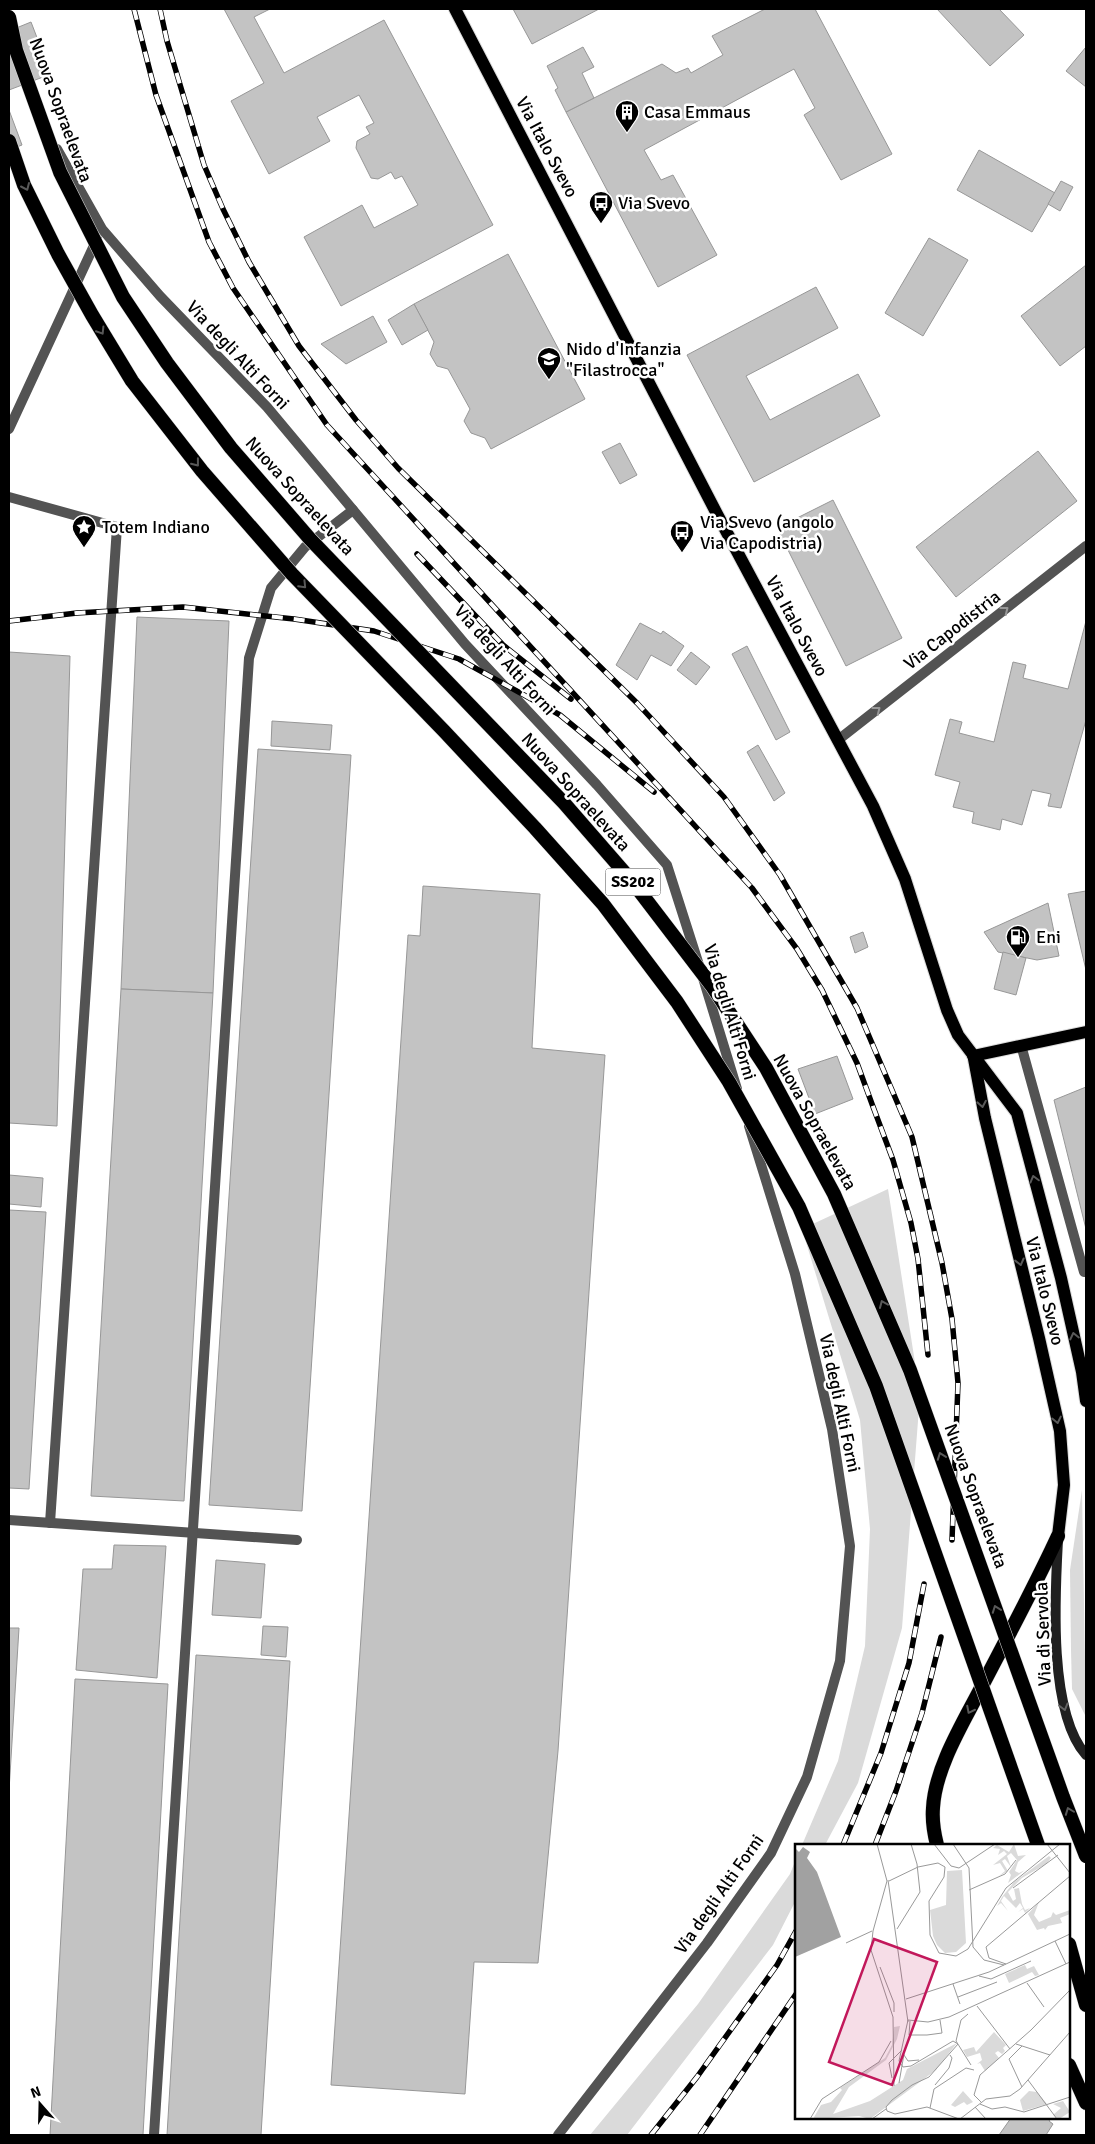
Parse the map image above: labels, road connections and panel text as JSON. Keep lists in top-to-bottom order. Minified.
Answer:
{"streets":{"highway":["Nuova Sopraelevata","SS202"],"main road":["Via Italo Svevo","Via di Servola"],"street":["Via degli Alti Forni","Via Capodistria"]},"crossings":[["Via Italo Svevo","Via Capodistria"],["Via Italo Svevo","Via di Servola"]],"one_way":["Via Capodistria","Via di Servola"],"places":{"building":["Casa Emmaus"],"bus stop":["Via Svevo","Via Svevo (angolo Via Capodistria)"],"school or university":["Nido d'Infanzia \"Filastrocca\""],"place":["Totem Indiano"],"fuel station":["Eni"]},"north":"top"}
